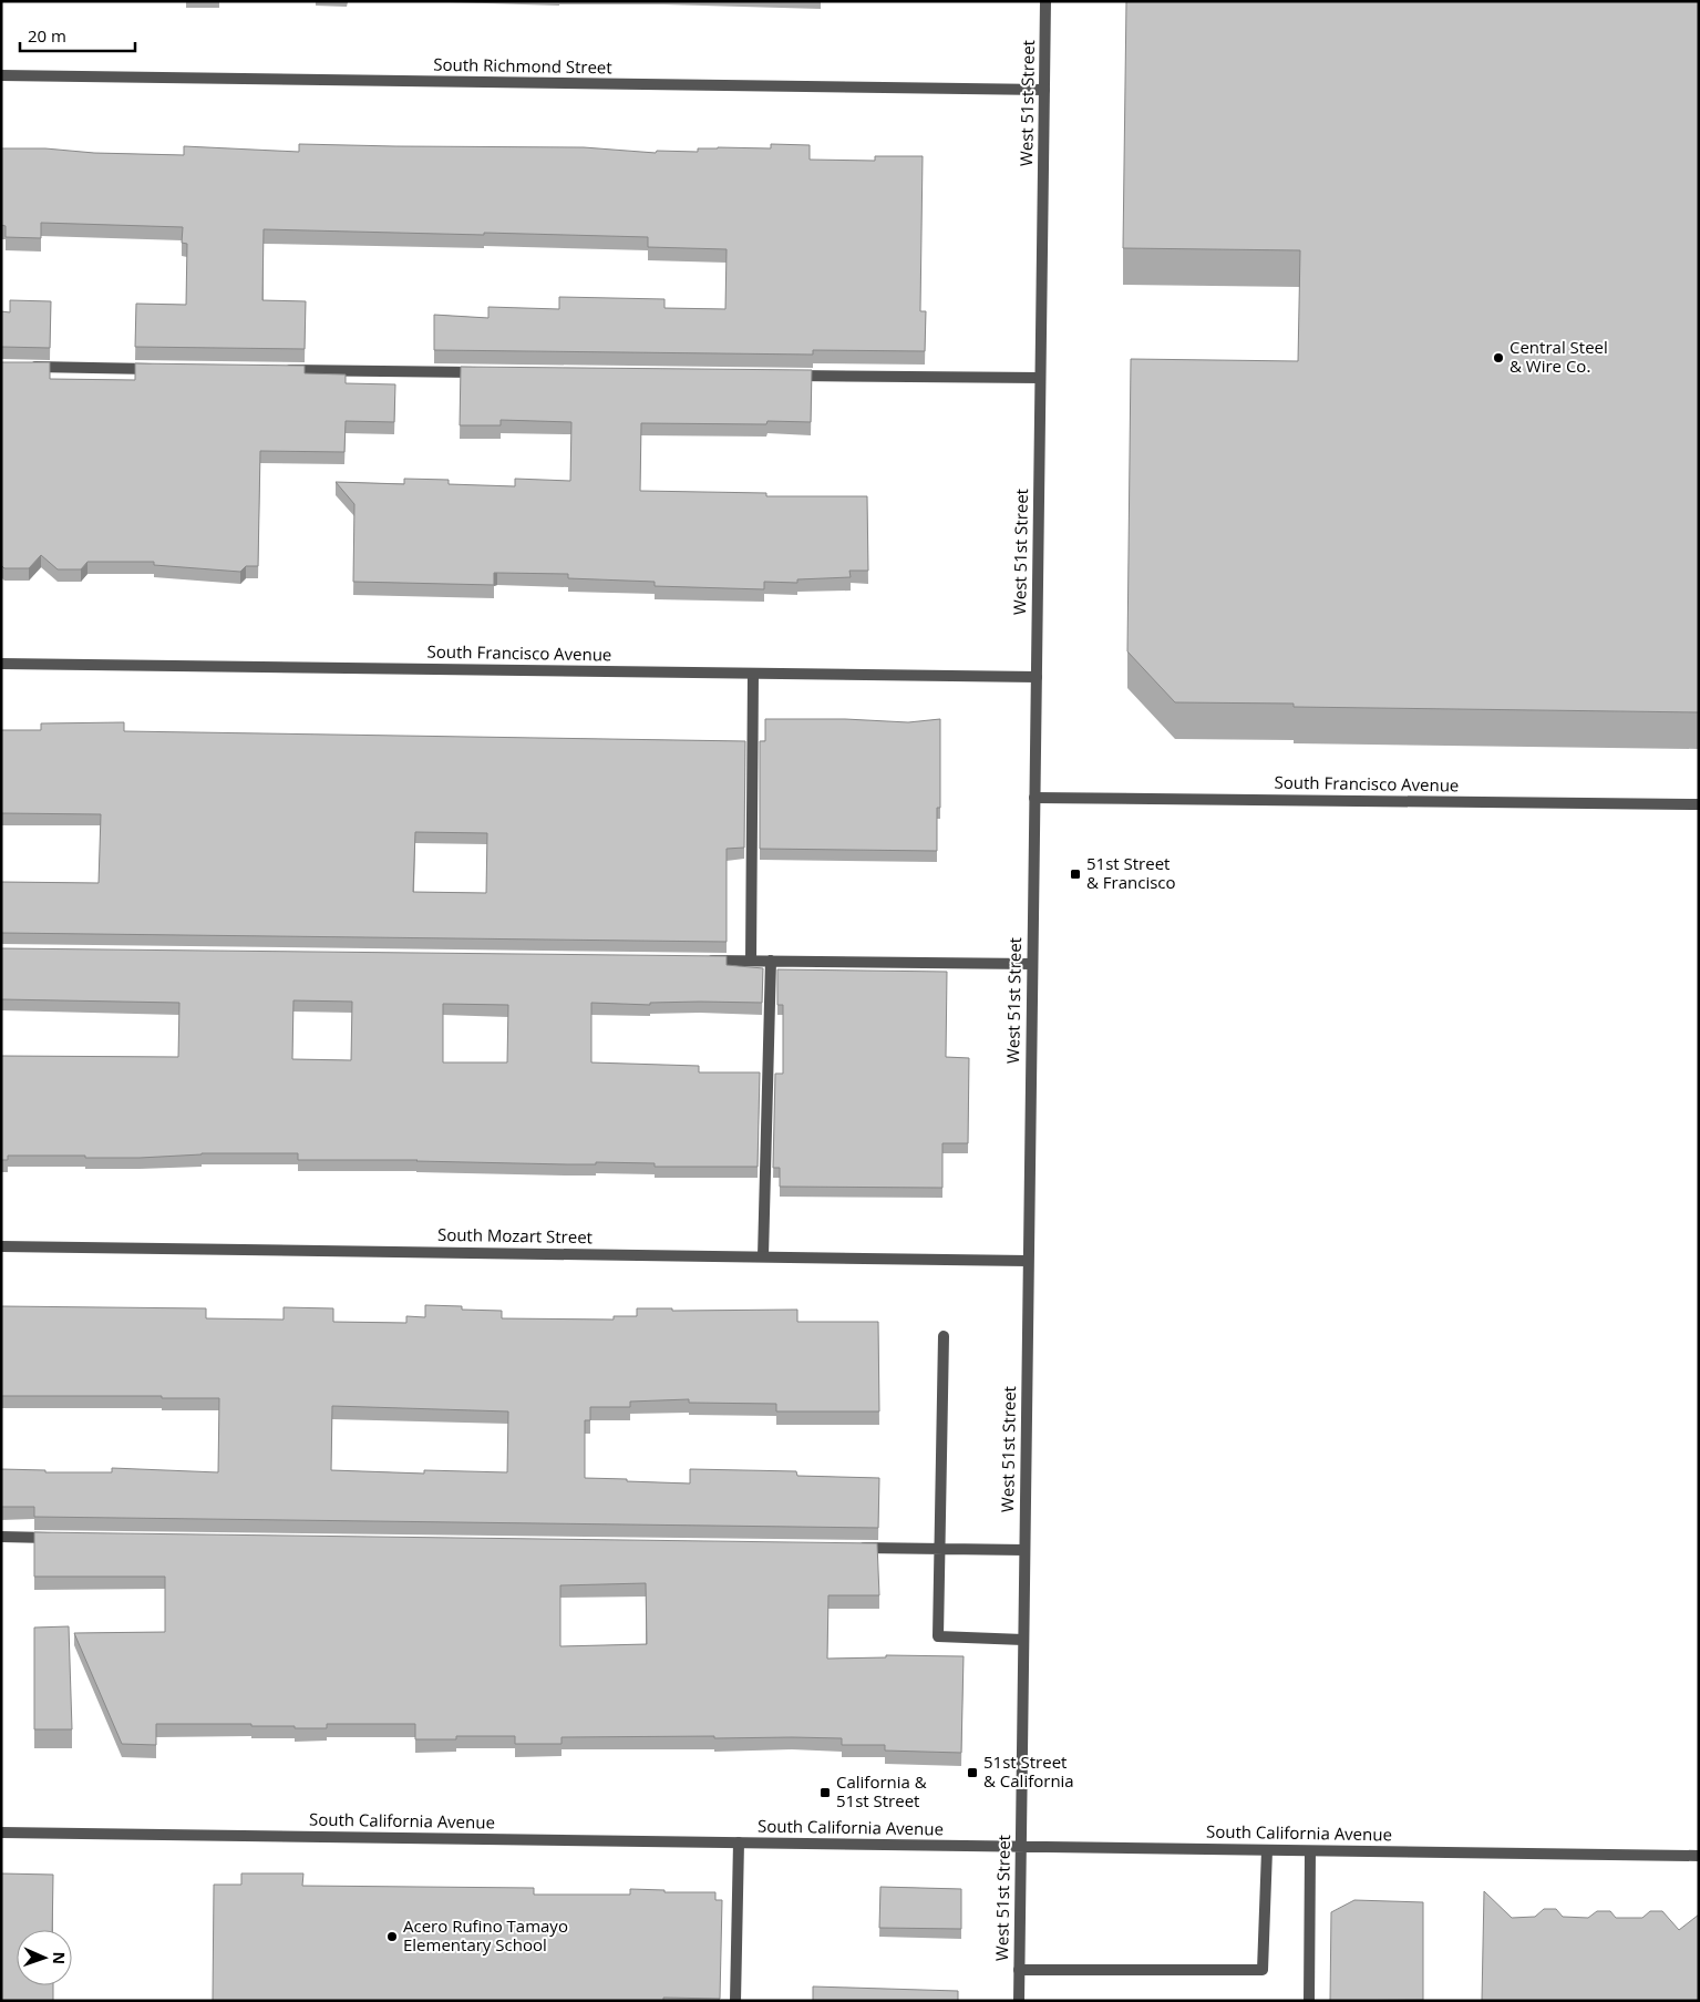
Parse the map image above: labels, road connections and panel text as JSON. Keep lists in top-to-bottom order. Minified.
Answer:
{"streets":{"street":["South Richmond Street","West 51st Street","South Francisco Avenue","South Mozart Street","South California Avenue"]},"crossings":[["South Richmond Street","West 51st Street"],["West 51st Street","South Francisco Avenue"],["West 51st Street","South Mozart Street"],["West 51st Street","South California Avenue"]],"places":{"other":["Central Steel & Wire Co.","Acero Rufino Tamayo Elementary School"],"transit":["51st Street & Francisco","51st Street & California","California & 51st Street"]},"scale_bar":"20 m","north":"right"}
